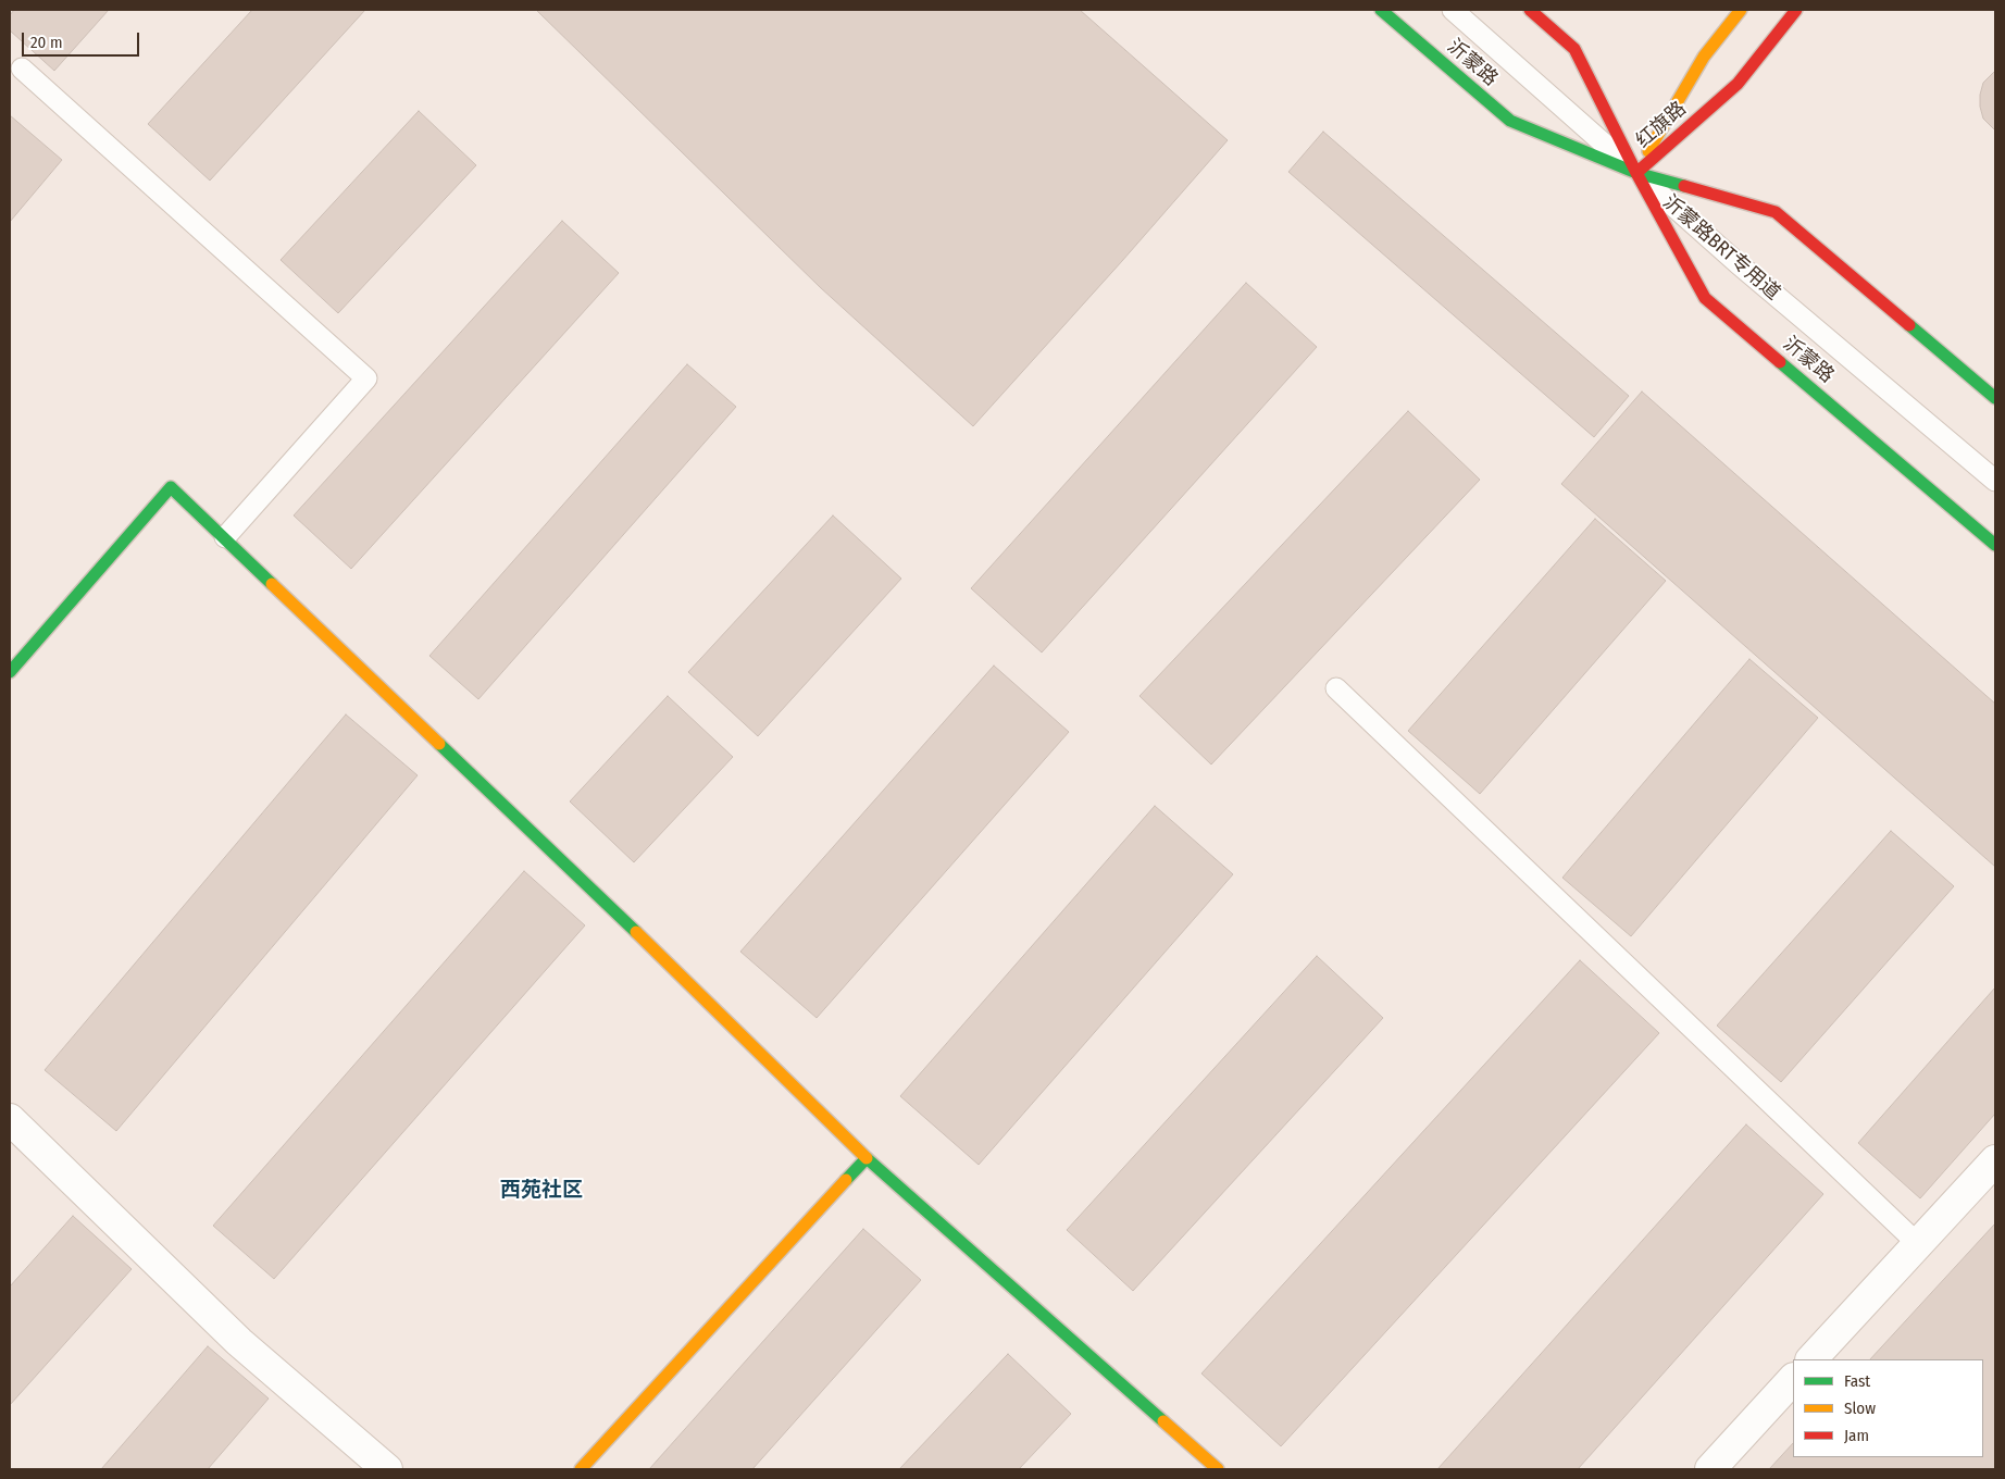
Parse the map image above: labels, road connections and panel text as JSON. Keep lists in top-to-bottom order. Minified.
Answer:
{"streets":{"street":["沂蒙路","红旗路"],"lane":["沂蒙路BRT专用道"]},"crossings":[["沂蒙路","红旗路"],["沂蒙路","沂蒙路BRT专用道"],["红旗路","沂蒙路BRT专用道"]],"districts":["西苑社区"],"legend":["Fast","Slow","Jam"],"scale_bar":"20 m"}
